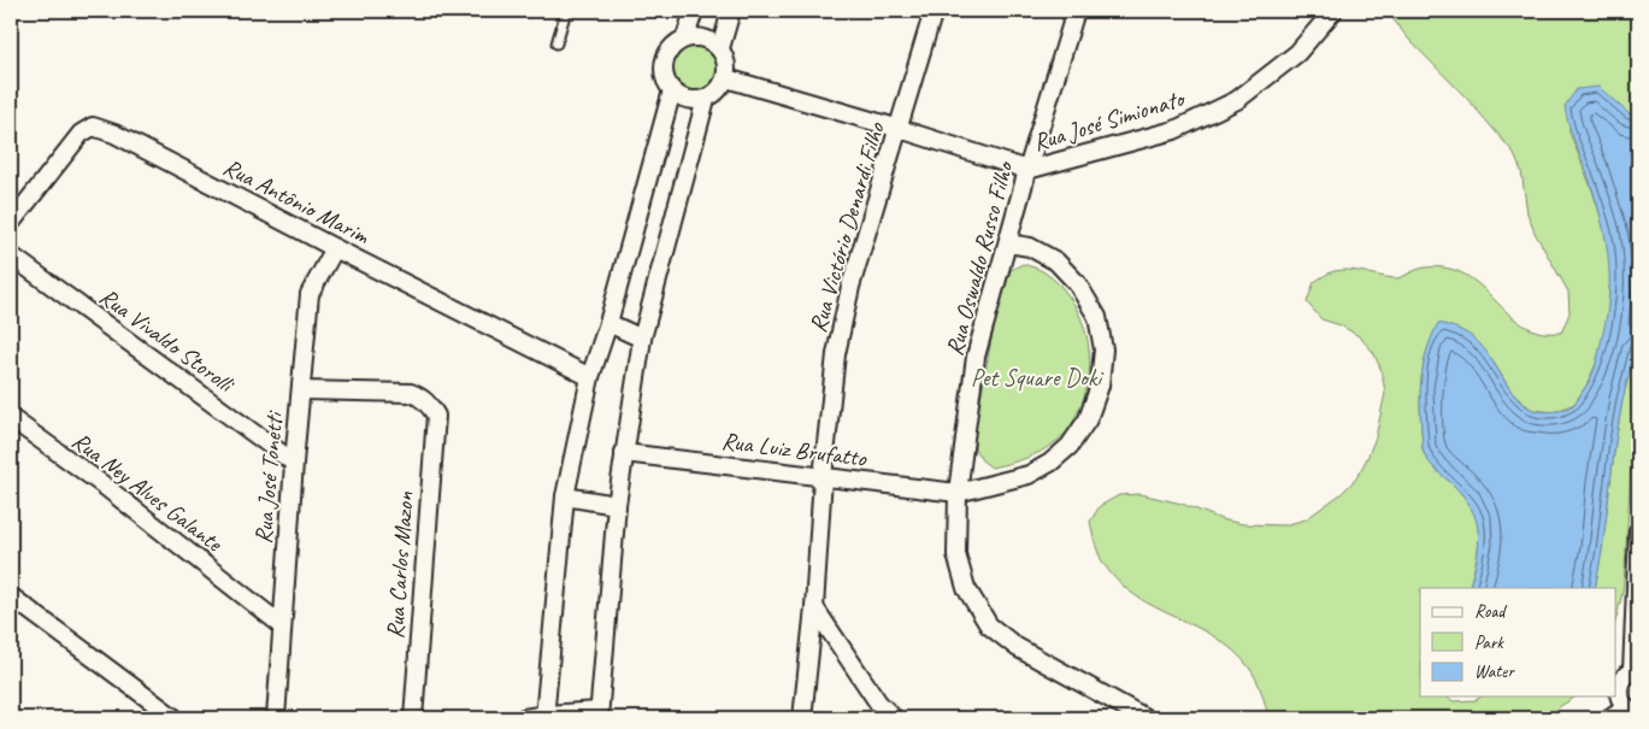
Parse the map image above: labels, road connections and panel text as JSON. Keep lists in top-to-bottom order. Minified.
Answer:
{"streets":{"street":["Rua José Simionato","Rua Antônio Marim","Rua Victório Denardi Filho","Rua Oswaldo Russo Filho","Rua Vivaldo Storolli","Rua Luiz Brufatto","Rua José Tonetti","Rua Ney Alves Galante","Rua Carlos Mazon"]},"crossings":[["Rua José Simionato","Rua Victório Denardi Filho"],["Rua José Simionato","Rua Oswaldo Russo Filho"],["Rua Antônio Marim","Rua José Tonetti"],["Rua Victório Denardi Filho","Rua Luiz Brufatto"],["Rua Oswaldo Russo Filho","Rua Luiz Brufatto"],["Rua Vivaldo Storolli","Rua José Tonetti"],["Rua José Tonetti","Rua Ney Alves Galante"],["Rua José Tonetti","Rua Carlos Mazon"]],"parks":["Pet Square Doki"],"legend":["Road","Park","Water"]}
